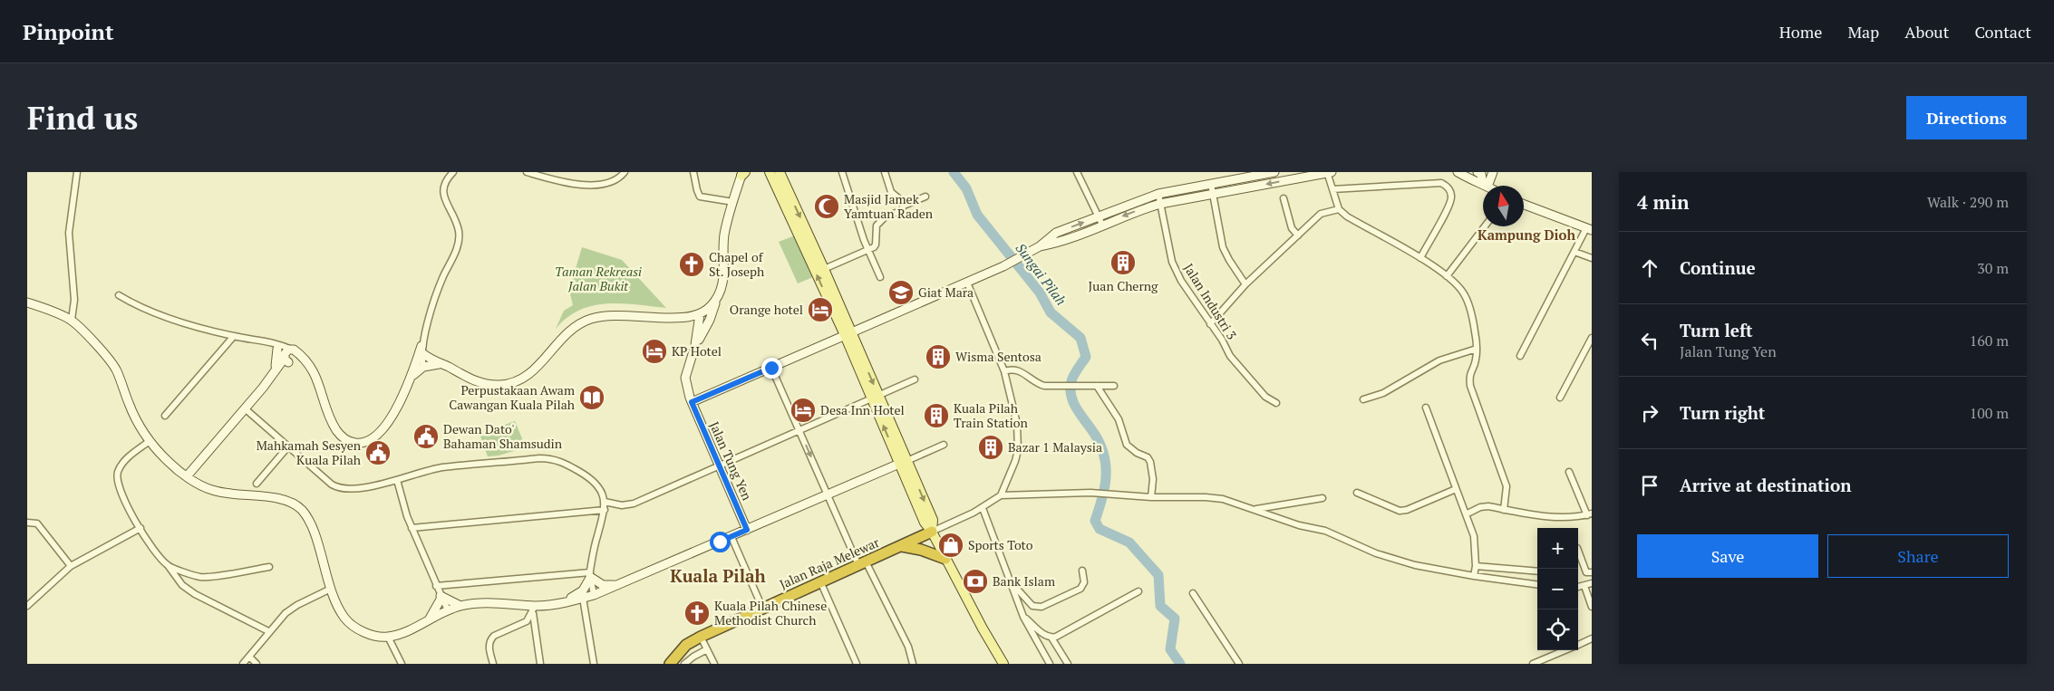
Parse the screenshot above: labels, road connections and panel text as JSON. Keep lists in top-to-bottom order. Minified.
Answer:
{"streets":{"highway":["Jalan Raja Melewar"],"street":["Jalan Industri 3","Jalan Tung Yen"]},"districts":["Kampung Dioh","Kuala Pilah"],"water":["Sungai Pilah"],"parks":["Taman Rekreasi Jalan Bukit"],"places":{"mosque":["Masjid Jamek Yamtuan Raden"],"building":["Juan Cherng","Wisma Sentosa","Kuala Pilah Train Station","Bazar 1 Malaysia"],"church":["Chapel of St. Joseph","Kuala Pilah Chinese Methodist Church"],"school or university":["Giat Mara"],"hotel":["Orange hotel","KP Hotel","Desa Inn Hotel"],"library":["Perpustakaan Awam Cawangan Kuala Pilah"],"public building":["Dewan Dato' Bahaman Shamsudin","Mahkamah Sesyen Kuala Pilah"],"shop":["Sports Toto"],"bank":["Bank Islam"]},"north":"top","page":{"header":"Pinpoint","nav":["Home","Map","About","Contact"],"buttons":["Directions",["Save","Share"]],"title":"Find us","heading":["4 min","Walk · 290 m"],"list":[["Continue","30 m"],["Turn left","Jalan Tung Yen","160 m"],["Turn right","100 m"],"Arrive at destination"],"map_buttons":["+","−"]}}
